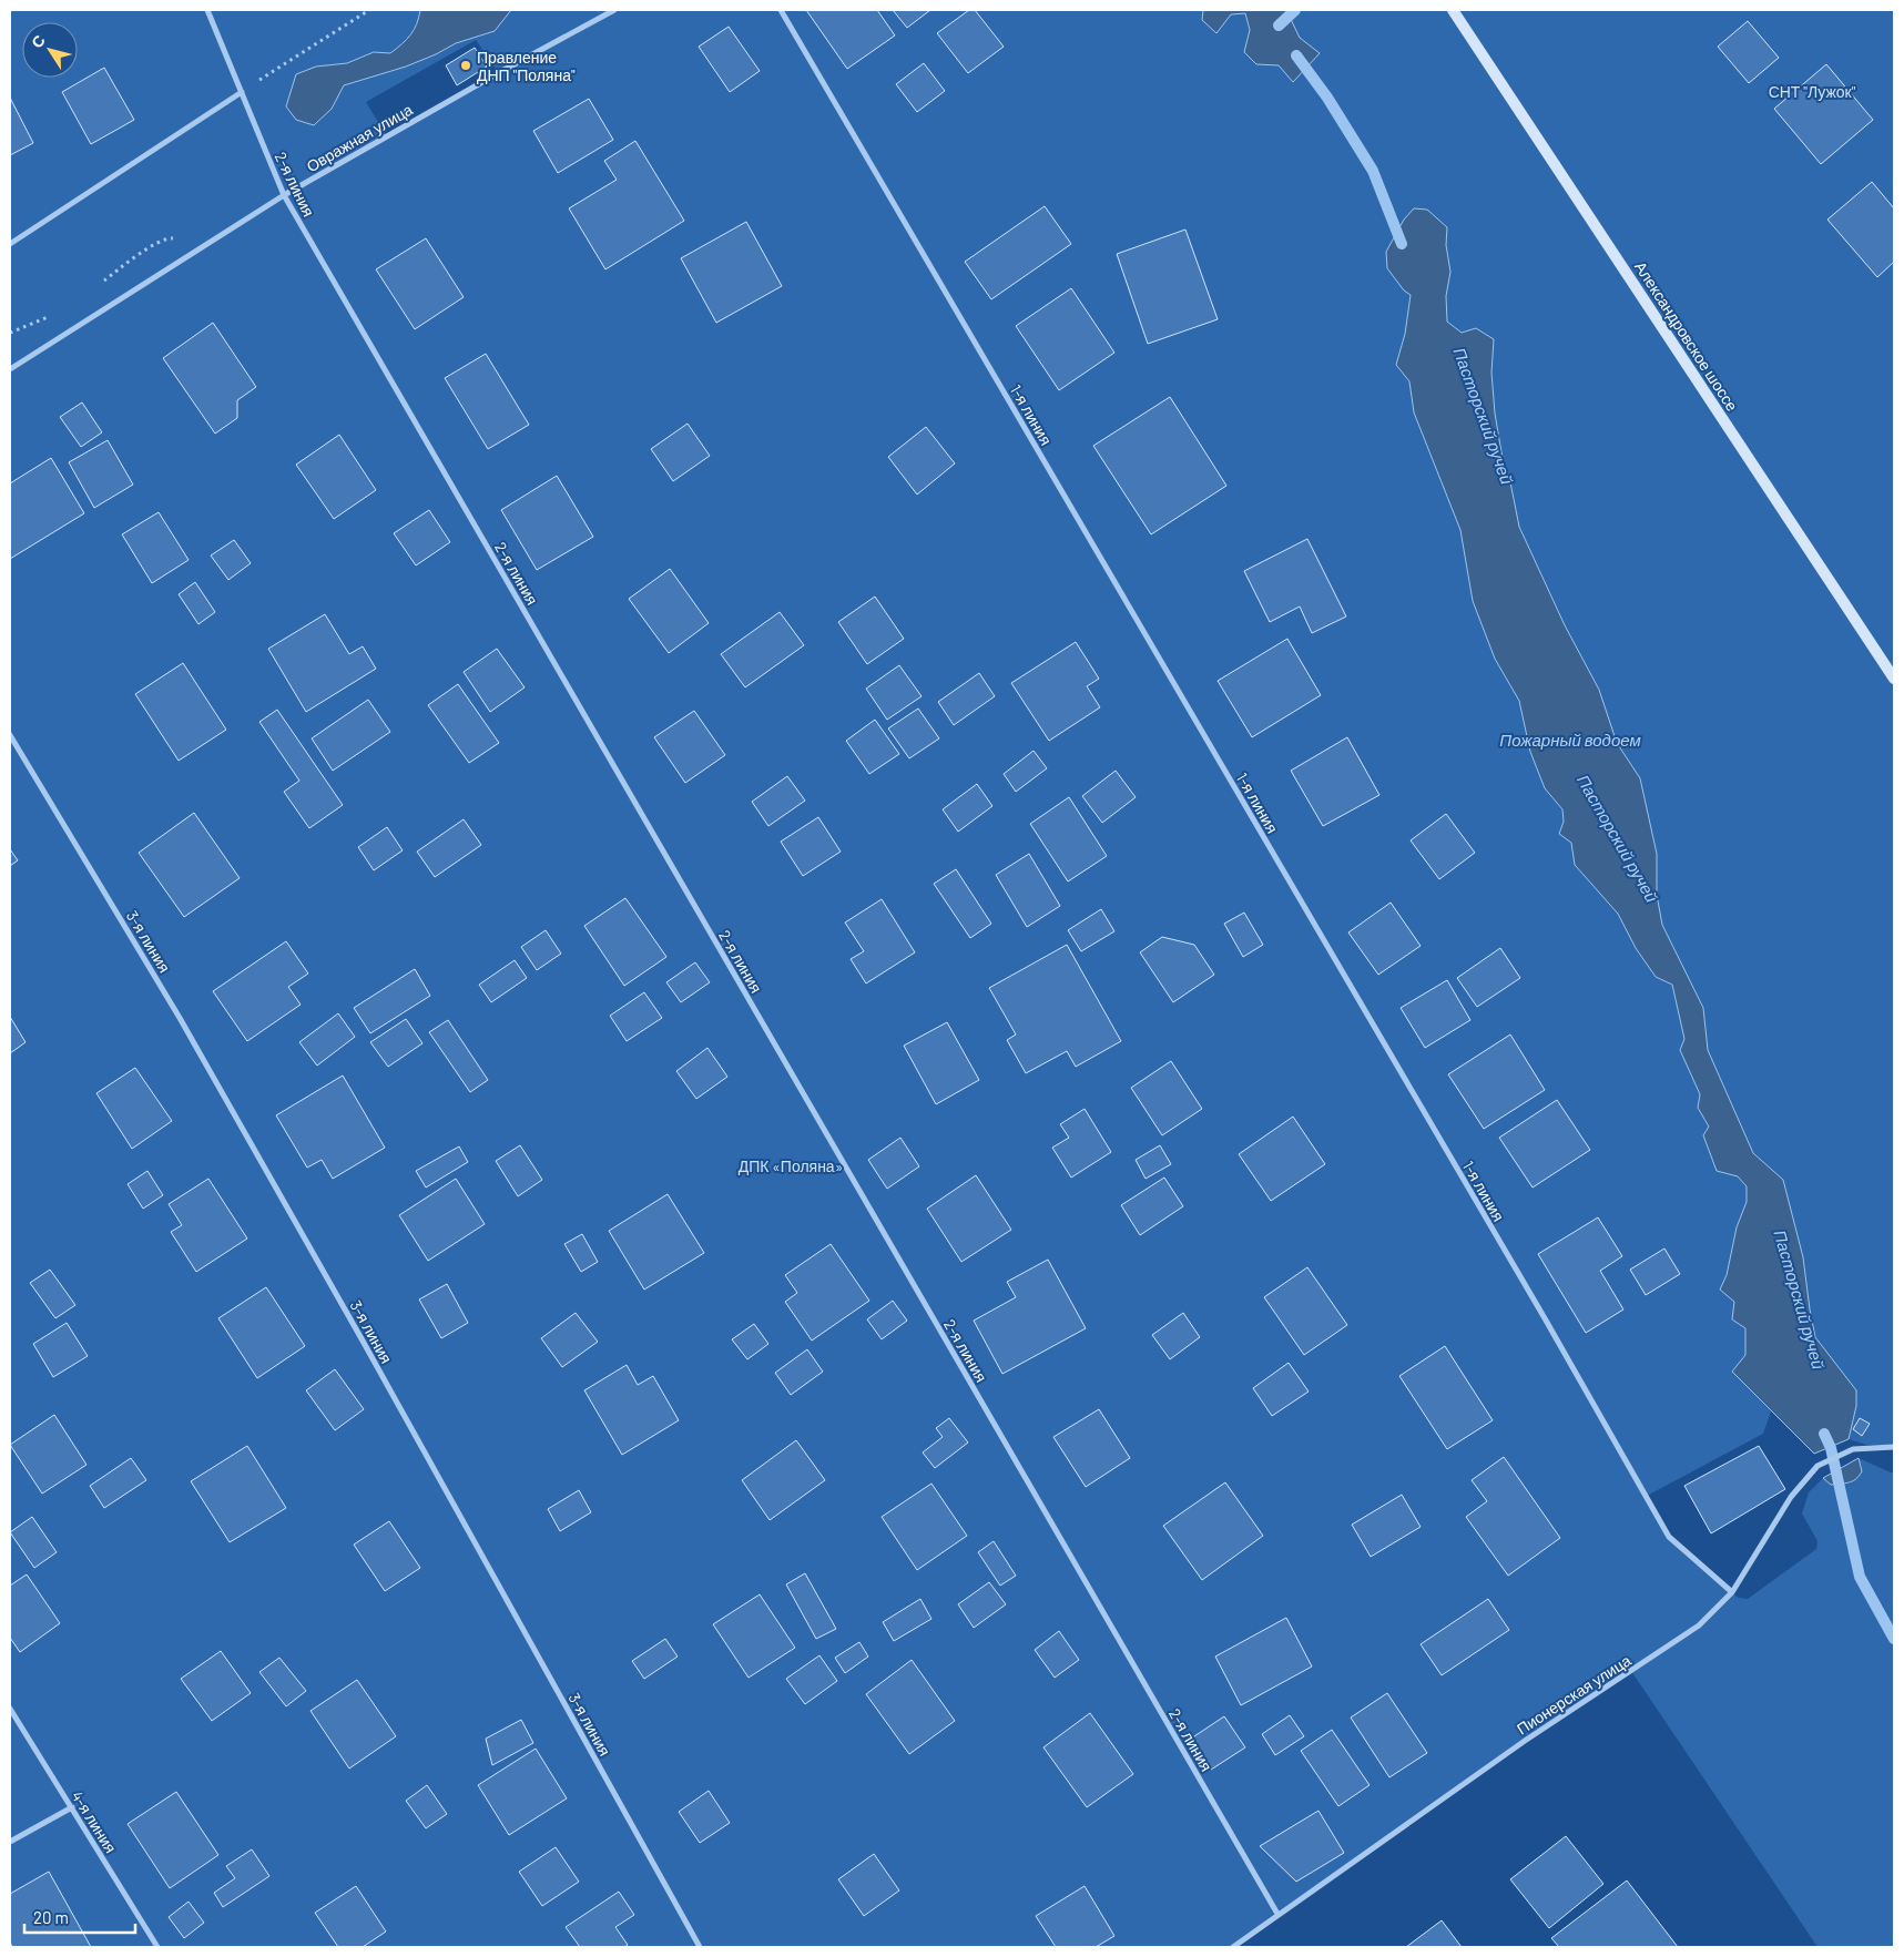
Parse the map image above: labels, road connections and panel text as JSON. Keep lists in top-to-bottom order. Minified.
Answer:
{"streets":{"street":["Овражная улица","2-я линия","Александровское шоссе","1-я линия","3-я линия","Пионерская улица","4-я линия"]},"crossings":[["Овражная улица","2-я линия"],["2-я линия","Пионерская улица"],["1-я линия","Пионерская улица"]],"water":["Пасторский ручей","Пожарный водоем"],"parks":["СНТ \"Лужок\"","ДПК «Поляна»"],"places":["Правление ДНП \"Поляна\""],"scale_bar":"20 m","north":"top left"}
